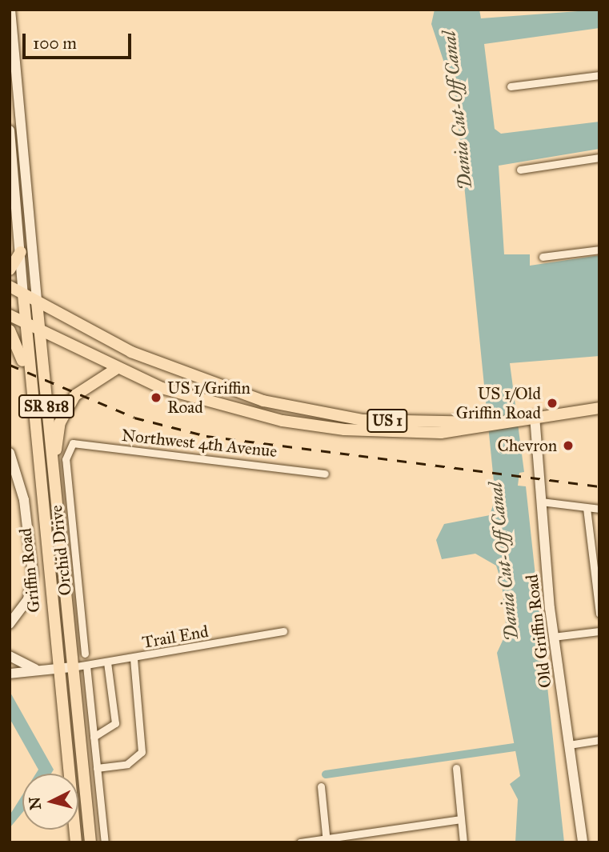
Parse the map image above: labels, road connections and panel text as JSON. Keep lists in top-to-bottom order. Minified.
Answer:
{"streets":{"main road":["SR 818","US 1","Griffin Road"],"street":["Northwest 4th Avenue","Orchid Drive","Old Griffin Road","Trail End"]},"crossings":[["US 1","Griffin Road"],["US 1","Old Griffin Road"],["Northwest 4th Avenue","Orchid Drive"],["Griffin Road","Trail End"]],"water":["Dania Cut-Off Canal"],"places":["US 1/Griffin Road","US 1/Old Griffin Road","Chevron"],"scale_bar":"100 m","north":"left"}
